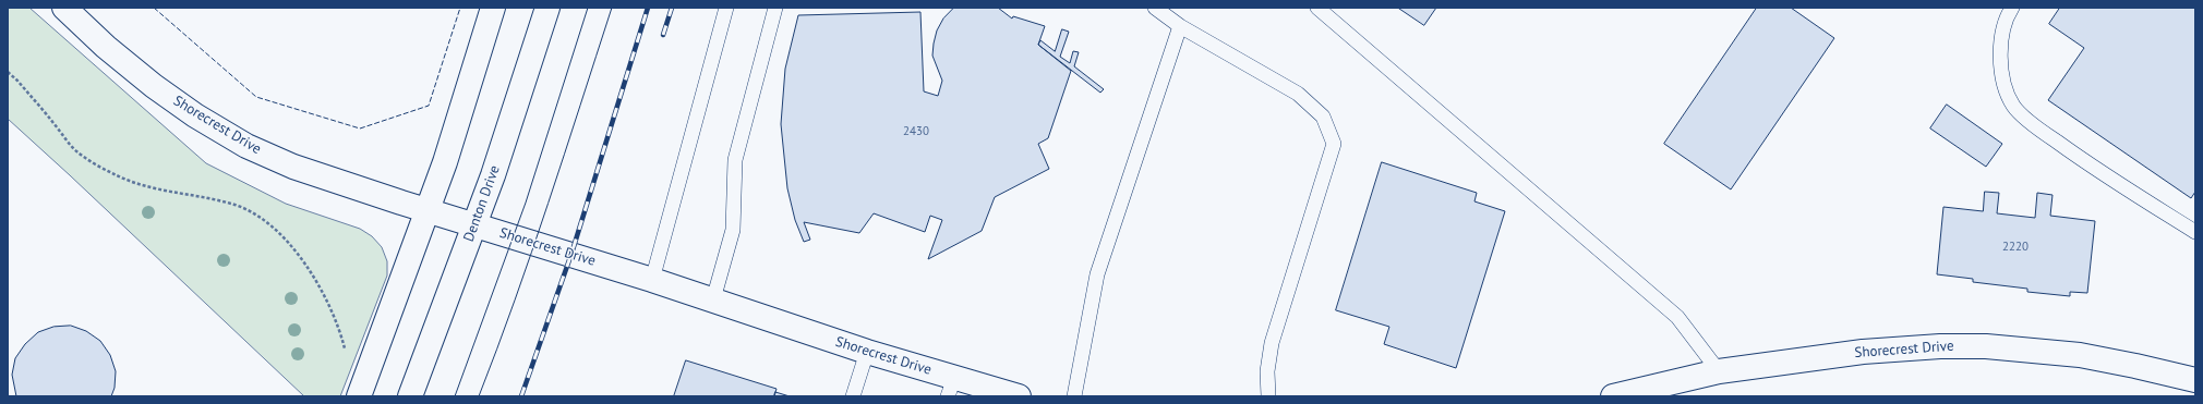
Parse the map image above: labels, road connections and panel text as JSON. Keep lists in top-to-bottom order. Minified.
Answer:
{"streets":{"street":["Shorecrest Drive","Denton Drive"]},"crossings":[["Shorecrest Drive","Denton Drive"]],"house_numbers":["2430","2220"]}
